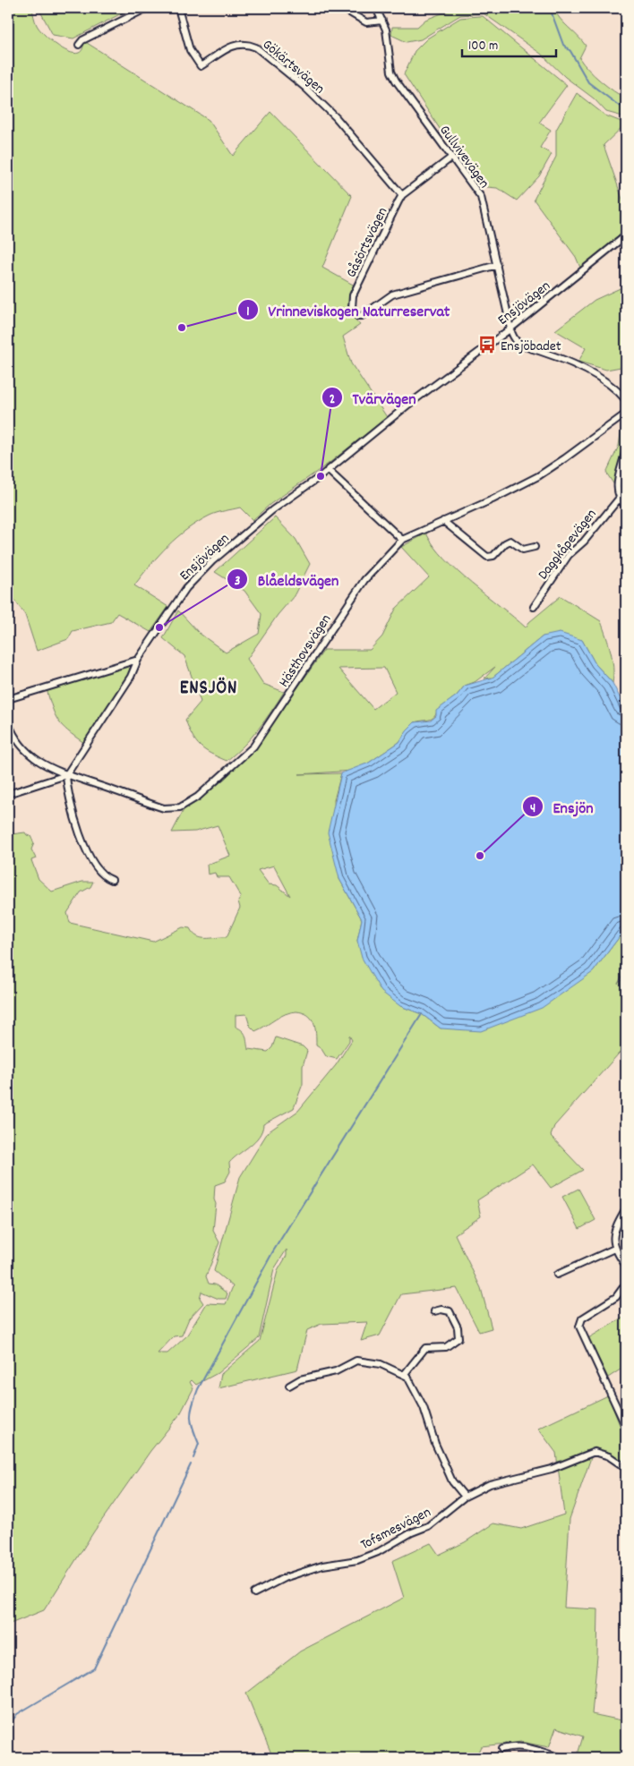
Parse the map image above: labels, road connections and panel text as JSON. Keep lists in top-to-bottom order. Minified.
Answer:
{"streets":{"street":["Gökärtsvägen","Gullvivevägen","Gåsörtsvägen","Ensjövägen","Daggkåpevägen","Hästhovsvägen","Tofsmesvägen"]},"crossings":[["Gökärtsvägen","Gåsörtsvägen"],["Gullvivevägen","Gåsörtsvägen"],["Gullvivevägen","Ensjövägen"],["Ensjövägen","Hästhovsvägen"]],"districts":["ENSJÖN"],"places":{"other":["Vrinneviskogen Naturreservat","Tvärvägen","Blåeldsvägen","Ensjön"],"bus stop":["Ensjöbadet"]},"scale_bar":"100 m"}
